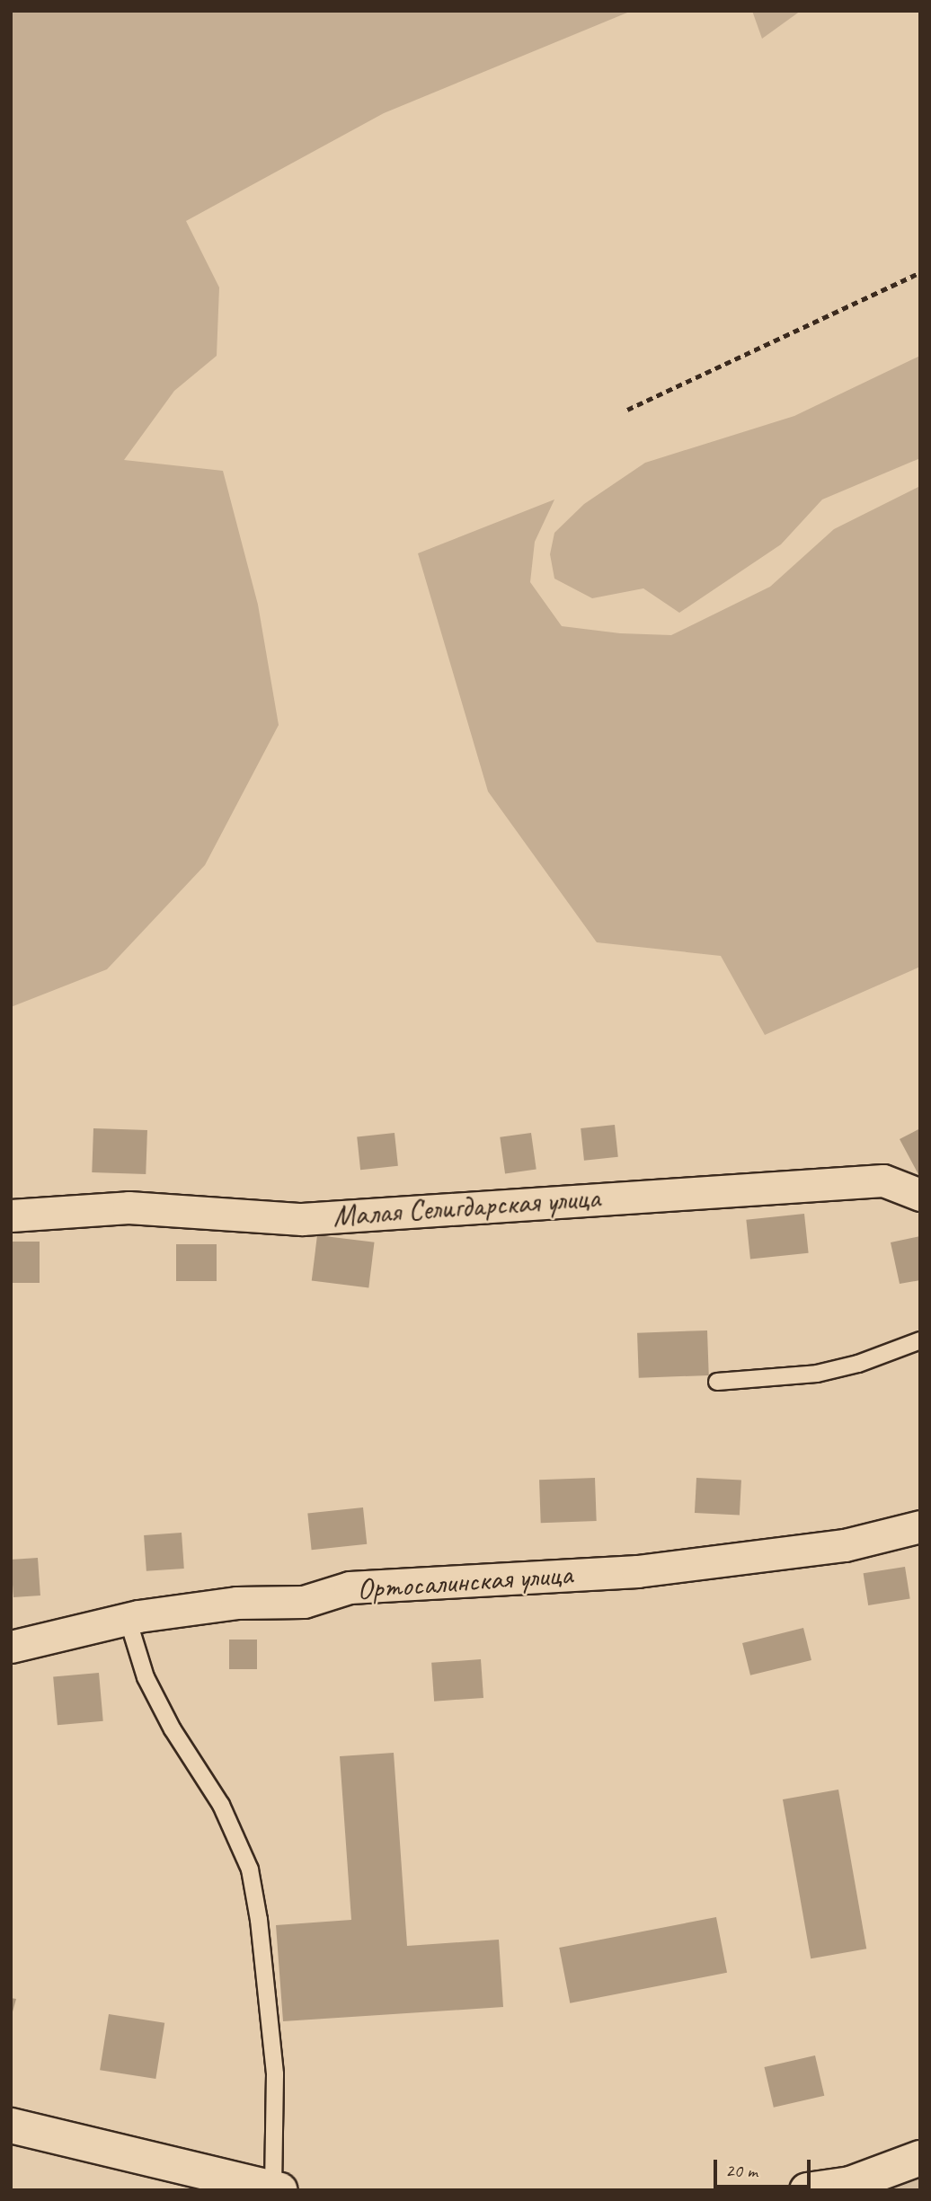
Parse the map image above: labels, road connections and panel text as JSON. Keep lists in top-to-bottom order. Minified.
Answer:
{"streets":{"street":["Малая Селигдарская улица","Ортосалинская улица"]},"scale_bar":"20 m"}
